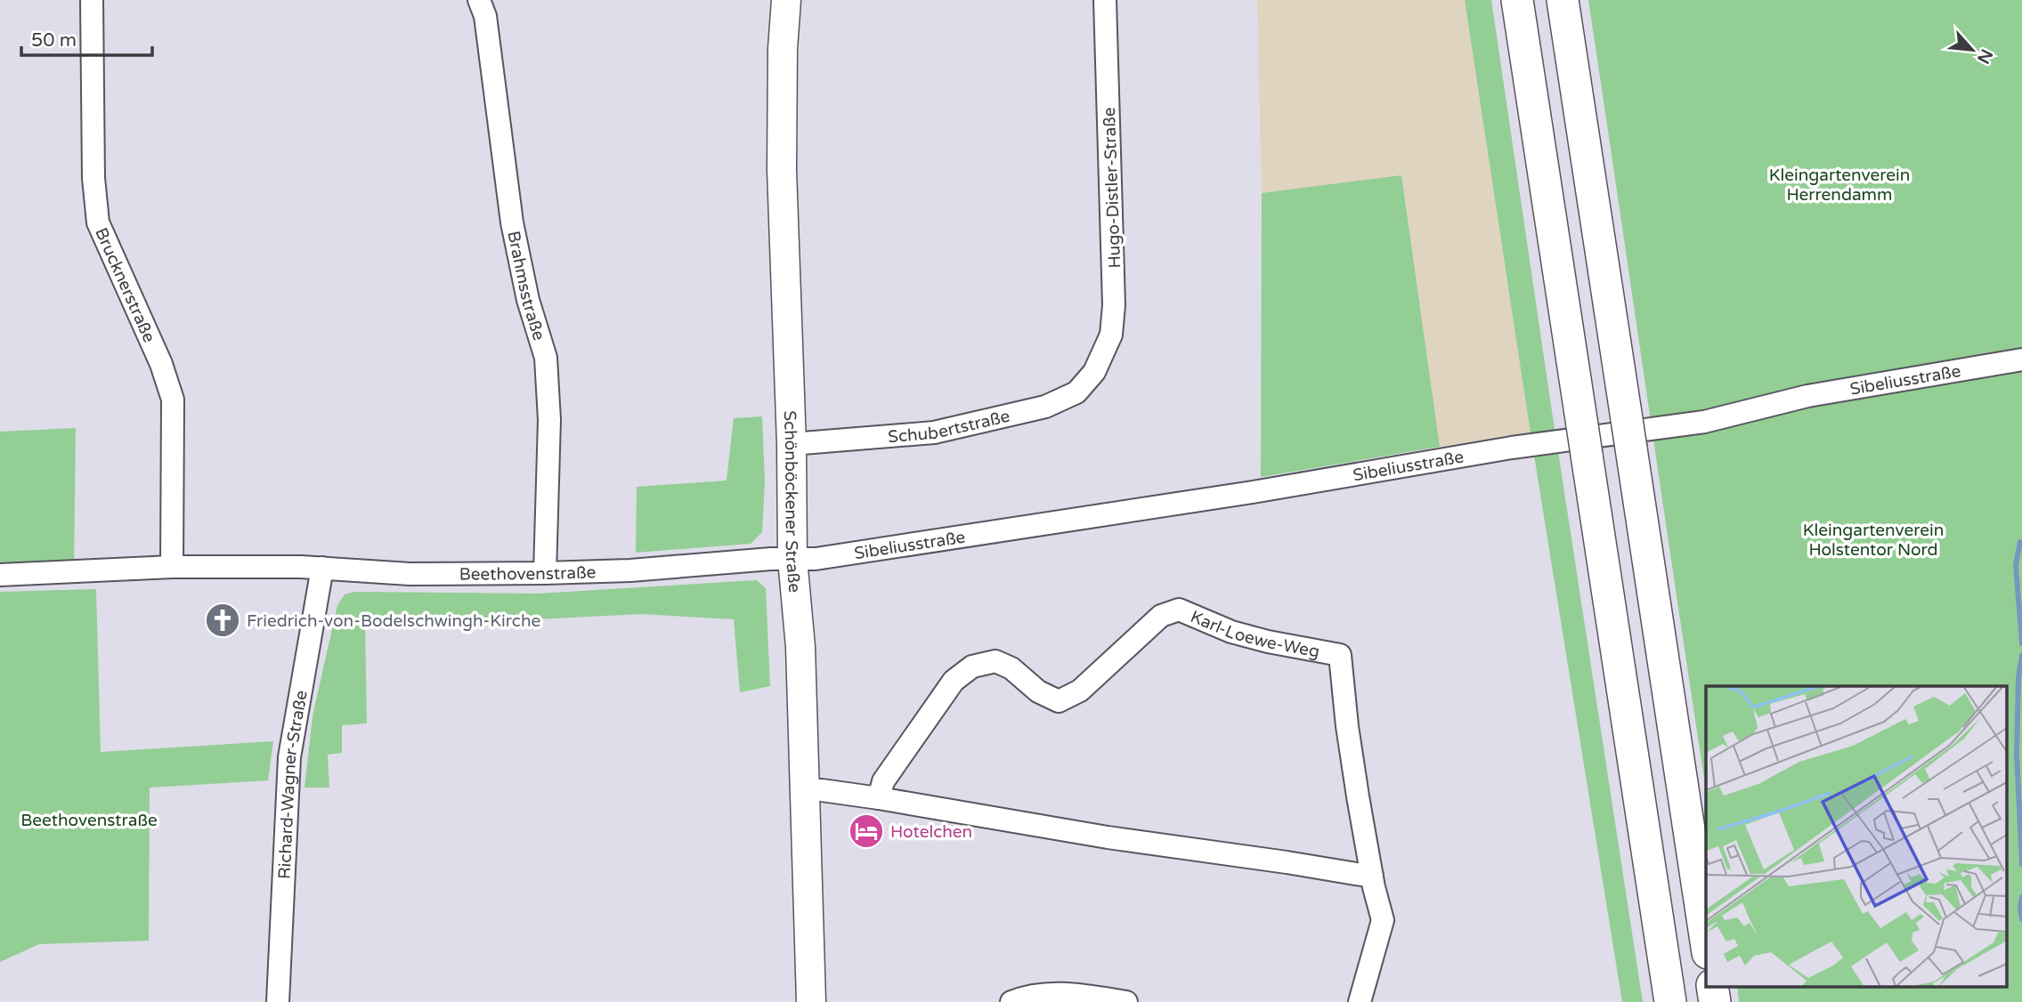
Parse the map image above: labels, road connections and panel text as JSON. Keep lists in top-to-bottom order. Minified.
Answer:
{"streets":{"main road":["Schönböckener Straße"],"street":["Hugo-Distler-Straße","Brucknerstraße","Brahmsstraße","Sibeliusstraße","Schubertstraße","Beethovenstraße","Karl-Loewe-Weg","Richard-Wagner-Straße"]},"crossings":[["Hugo-Distler-Straße","Schubertstraße"],["Brucknerstraße","Beethovenstraße"],["Brahmsstraße","Beethovenstraße"],["Sibeliusstraße","Schönböckener Straße"],["Sibeliusstraße","Beethovenstraße"],["Schubertstraße","Schönböckener Straße"],["Schönböckener Straße","Beethovenstraße"],["Beethovenstraße","Richard-Wagner-Straße"]],"parks":["Kleingartenverein Herrendamm","Kleingartenverein Holstentor Nord","Beethovenstraße"],"places":{"church":["Friedrich-von-Bodelschwingh-Kirche"],"hotel":["Hotelchen"]},"scale_bar":"50 m","north":"bottom right"}
